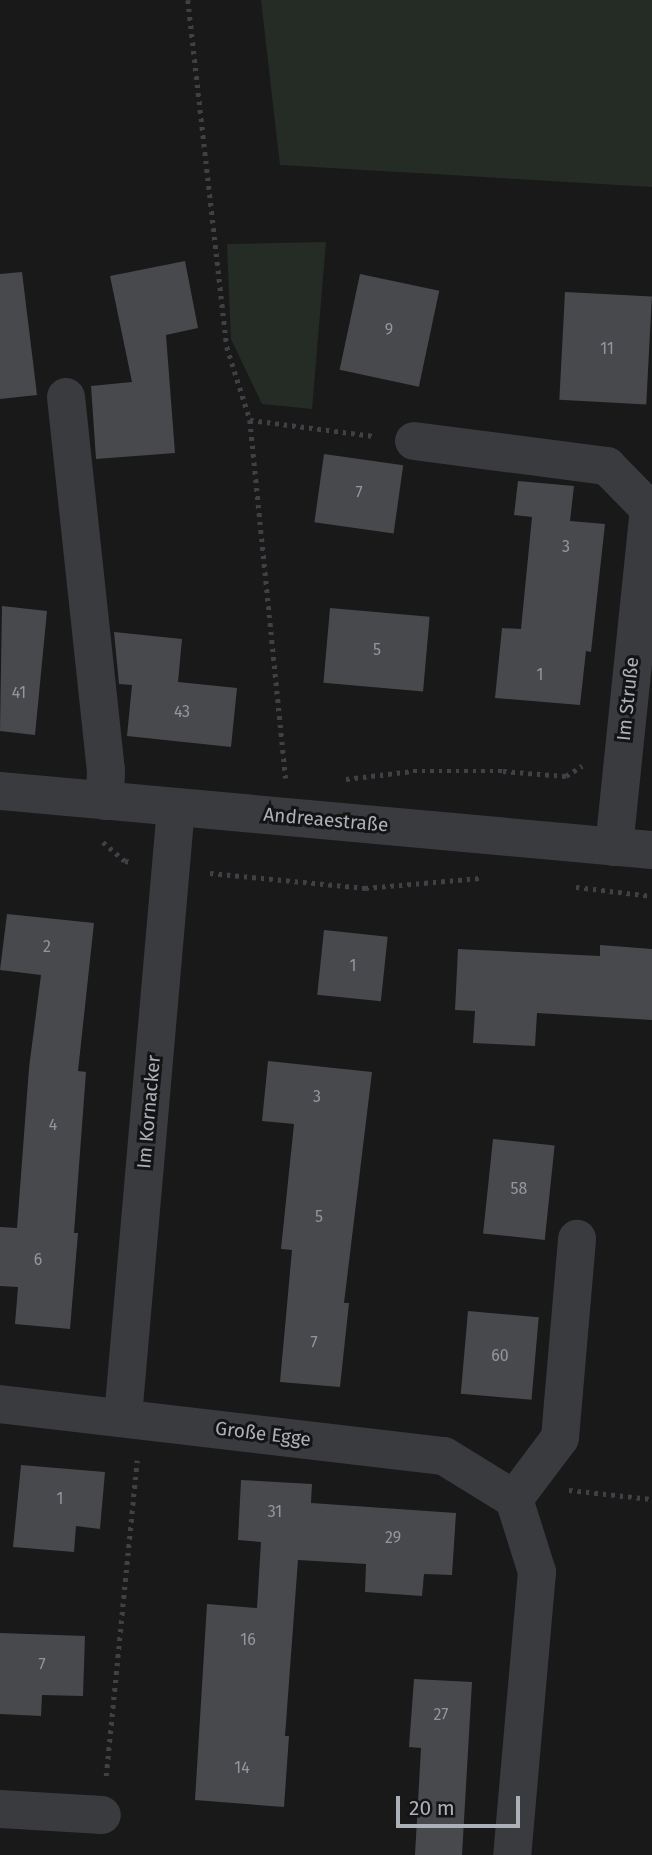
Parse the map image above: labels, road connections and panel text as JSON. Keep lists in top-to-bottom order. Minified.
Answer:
{"streets":{"street":["Im Struße","Andreaestraße","Im Kornacker","Große Egge"]},"crossings":[["Im Struße","Andreaestraße"],["Andreaestraße","Im Kornacker"],["Im Kornacker","Große Egge"]],"house_numbers":["9","11","7","3","5","1","41","43","2","1","3","4","58","5","6","7","60","1","31","29","16","7","27","14"],"scale_bar":"20 m"}
